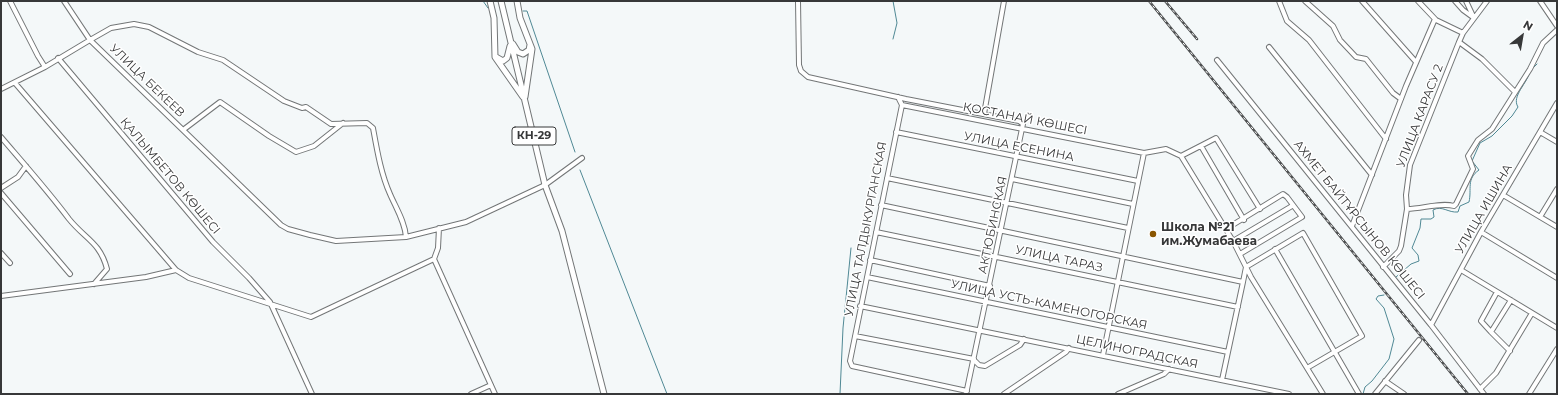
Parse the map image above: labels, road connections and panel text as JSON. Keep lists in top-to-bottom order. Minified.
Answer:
{"streets":{"main road":["КН-29"],"street":["УЛИЦА БЕКЕЕВ","УЛИЦА КАРАСУ 2","ҚОСТАНАЙ КӨШЕСІ","УЛИЦА ЕСЕНИНА","ҚАЛЫМБЕТОВ КӨШЕСІ","УЛИЦА ИШИНА","АХМЕТ БАЙТҰРСЫНОВ КӨШЕСІ","АКТЮБИНСКАЯ","УЛИЦА ТАЛДЫКУРГАНСКАЯ","УЛИЦА ТАРАЗ","УЛИЦА УСТЬ-КАМЕНОГОРСКАЯ","ЦЕЛИНОГРАДСКАЯ"]},"crossings":[["УЛИЦА БЕКЕЕВ","КН-29"],["УЛИЦА КАРАСУ 2","АХМЕТ БАЙТҰРСЫНОВ КӨШЕСІ"],["ҚОСТАНАЙ КӨШЕСІ","АКТЮБИНСКАЯ"],["ҚОСТАНАЙ КӨШЕСІ","УЛИЦА ТАЛДЫКУРГАНСКАЯ"],["УЛИЦА ЕСЕНИНА","АКТЮБИНСКАЯ"],["УЛИЦА ЕСЕНИНА","УЛИЦА ТАЛДЫКУРГАНСКАЯ"],["УЛИЦА ИШИНА","АХМЕТ БАЙТҰРСЫНОВ КӨШЕСІ"],["АКТЮБИНСКАЯ","УЛИЦА ТАЛДЫКУРГАНСКАЯ"],["АКТЮБИНСКАЯ","УЛИЦА ТАРАЗ"],["АКТЮБИНСКАЯ","УЛИЦА УСТЬ-КАМЕНОГОРСКАЯ"],["АКТЮБИНСКАЯ","ЦЕЛИНОГРАДСКАЯ"],["УЛИЦА ТАЛДЫКУРГАНСКАЯ","УЛИЦА ТАРАЗ"],["УЛИЦА ТАЛДЫКУРГАНСКАЯ","УЛИЦА УСТЬ-КАМЕНОГОРСКАЯ"],["УЛИЦА ТАЛДЫКУРГАНСКАЯ","ЦЕЛИНОГРАДСКАЯ"]],"places":["Школа №21 им.Жумабаева"],"north":"top right"}
